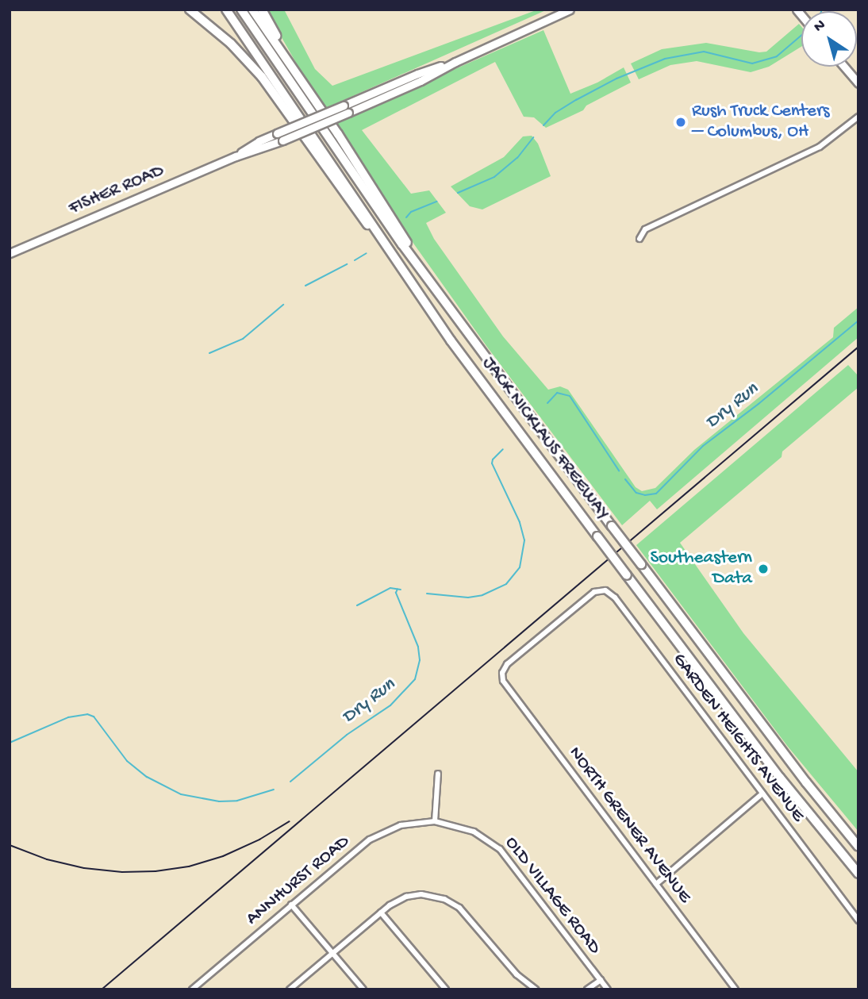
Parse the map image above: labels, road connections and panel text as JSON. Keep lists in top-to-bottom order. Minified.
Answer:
{"streets":{"highway":["JACK NICKLAUS FREEWAY"],"main road":["FISHER ROAD"],"street":["GARDEN HEIGHTS AVENUE","NORTH GRENER AVENUE","ANNHURST ROAD","OLD VILLAGE ROAD"]},"crossings":[["GARDEN HEIGHTS AVENUE","NORTH GRENER AVENUE"],["ANNHURST ROAD","OLD VILLAGE ROAD"]],"water":["Dry Run"],"places":["Rush Truck Centers – Columbus, OH","Southeastern Data"],"north":"top left"}
